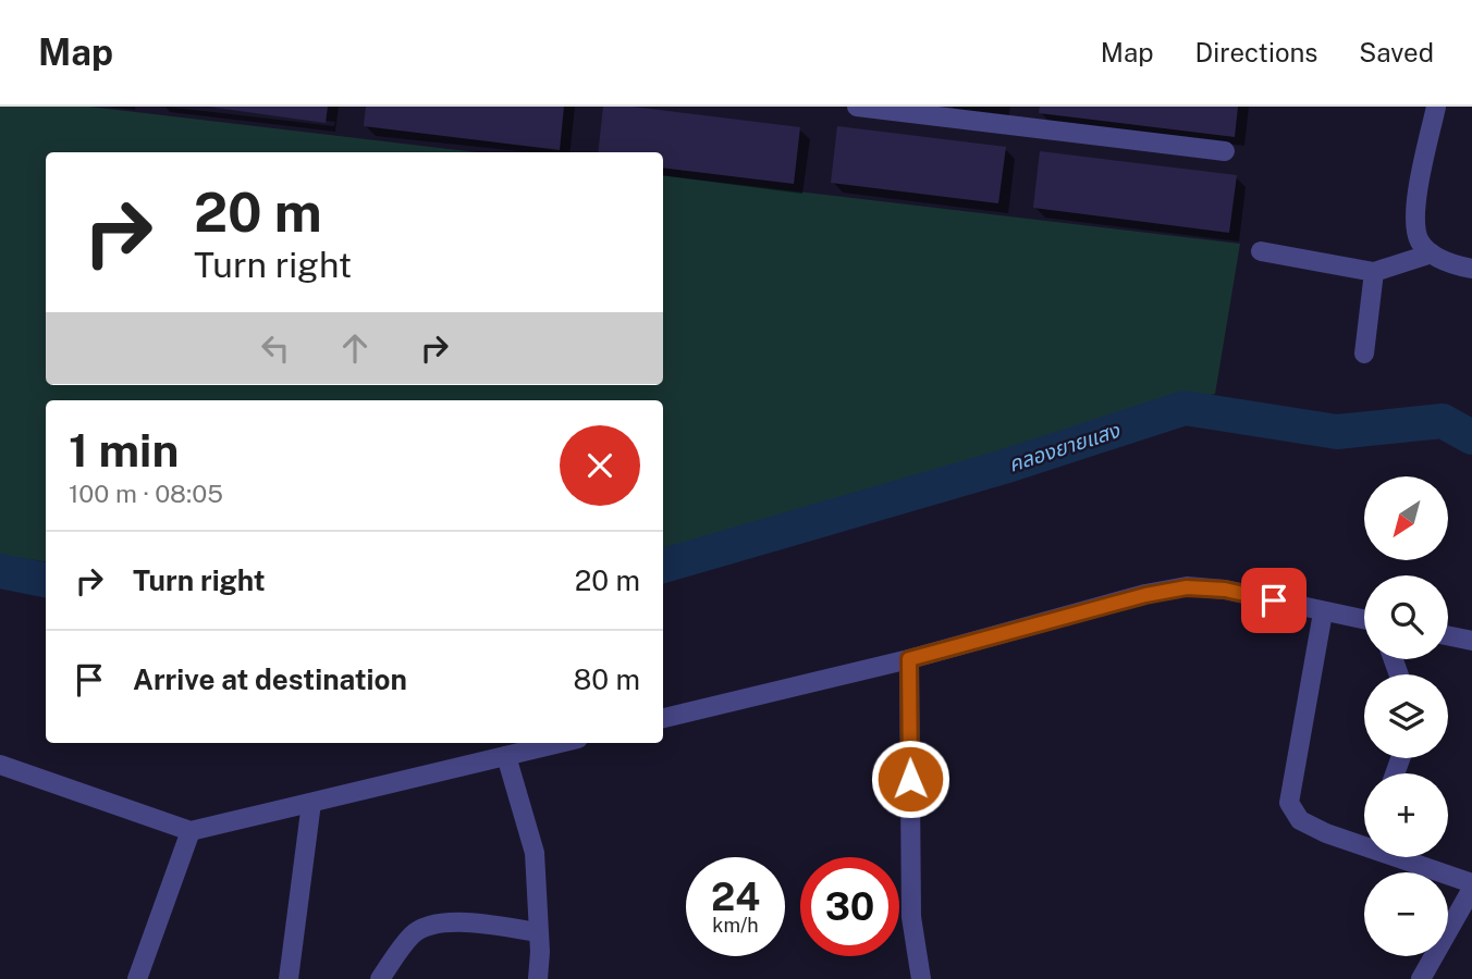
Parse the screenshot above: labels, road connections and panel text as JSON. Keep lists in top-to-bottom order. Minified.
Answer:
{"water":["คลองยายแสง"],"north":"bottom left","page":{"header":"Map","nav":["Map","Directions","Saved"],"turn":["20 m","Turn right"],"heading":["1 min","100 m · 08:05"],"map_buttons":["+","−"],"list":[{"name":"Turn right","value":"20 m"},{"name":"Arrive at destination","value":"80 m"}],"speed":"24 km/h","limit":"30"}}
